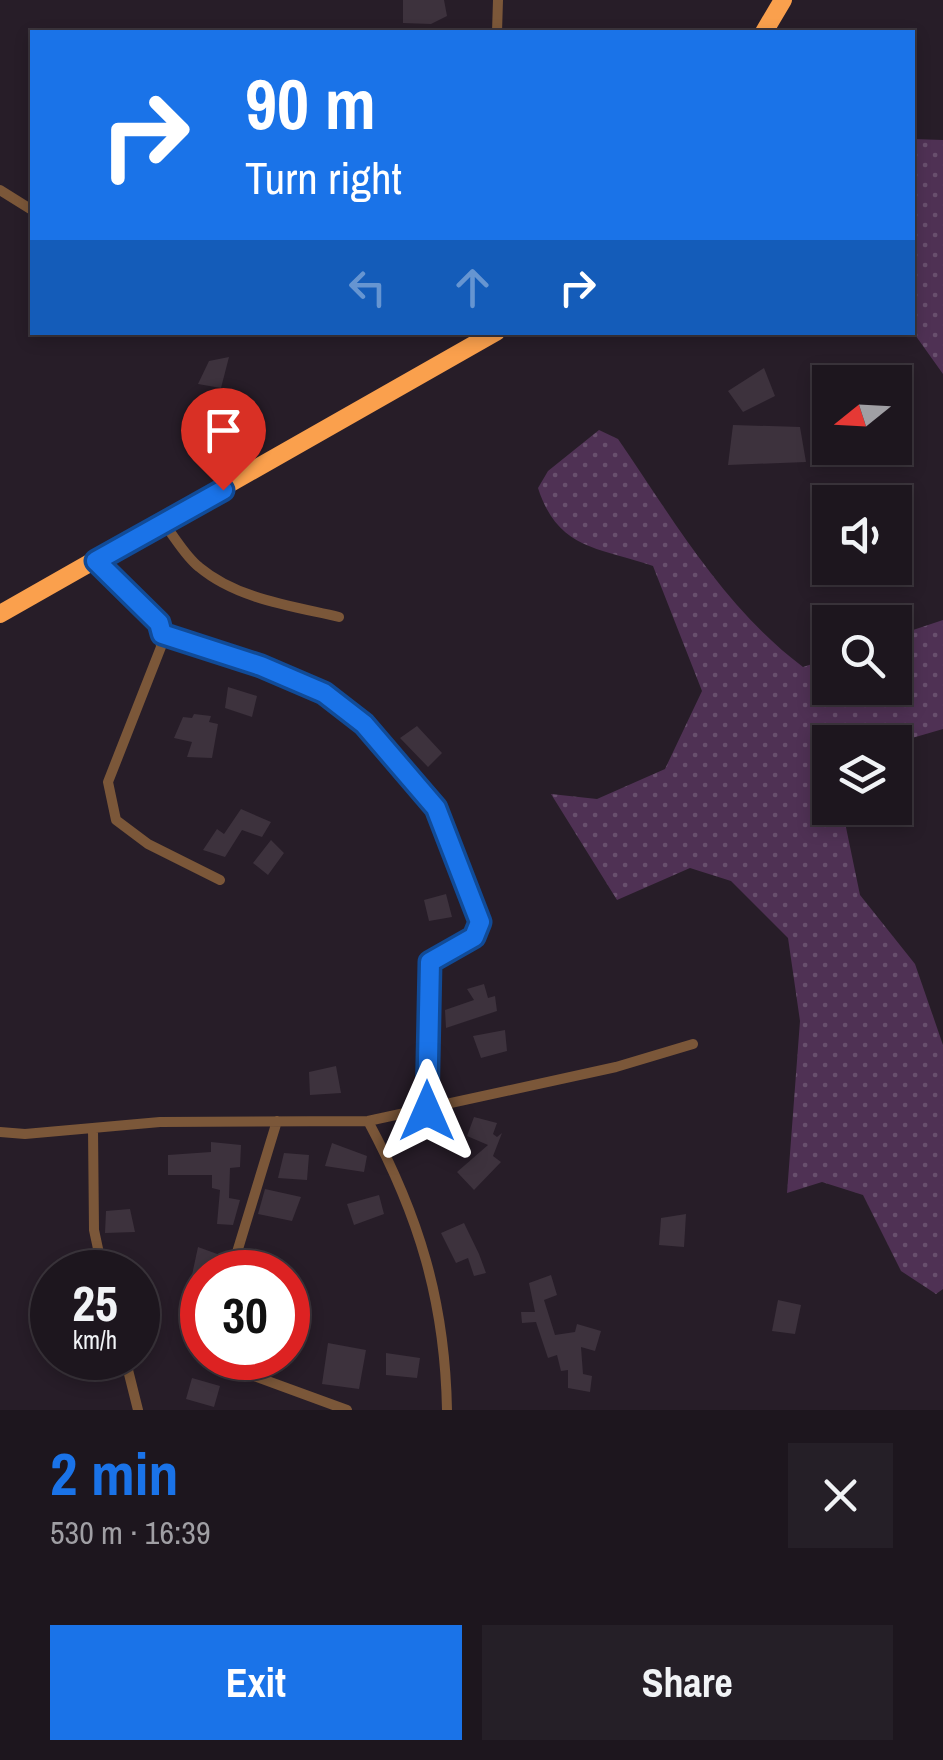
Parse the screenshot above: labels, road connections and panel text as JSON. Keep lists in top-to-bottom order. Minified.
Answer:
{"north":"left","page":{"turn":["90 m","Turn right"],"speed":"25 km/h","limit":"30","heading":["2 min","530 m · 16:39"],"buttons":["Exit","Share"]}}
